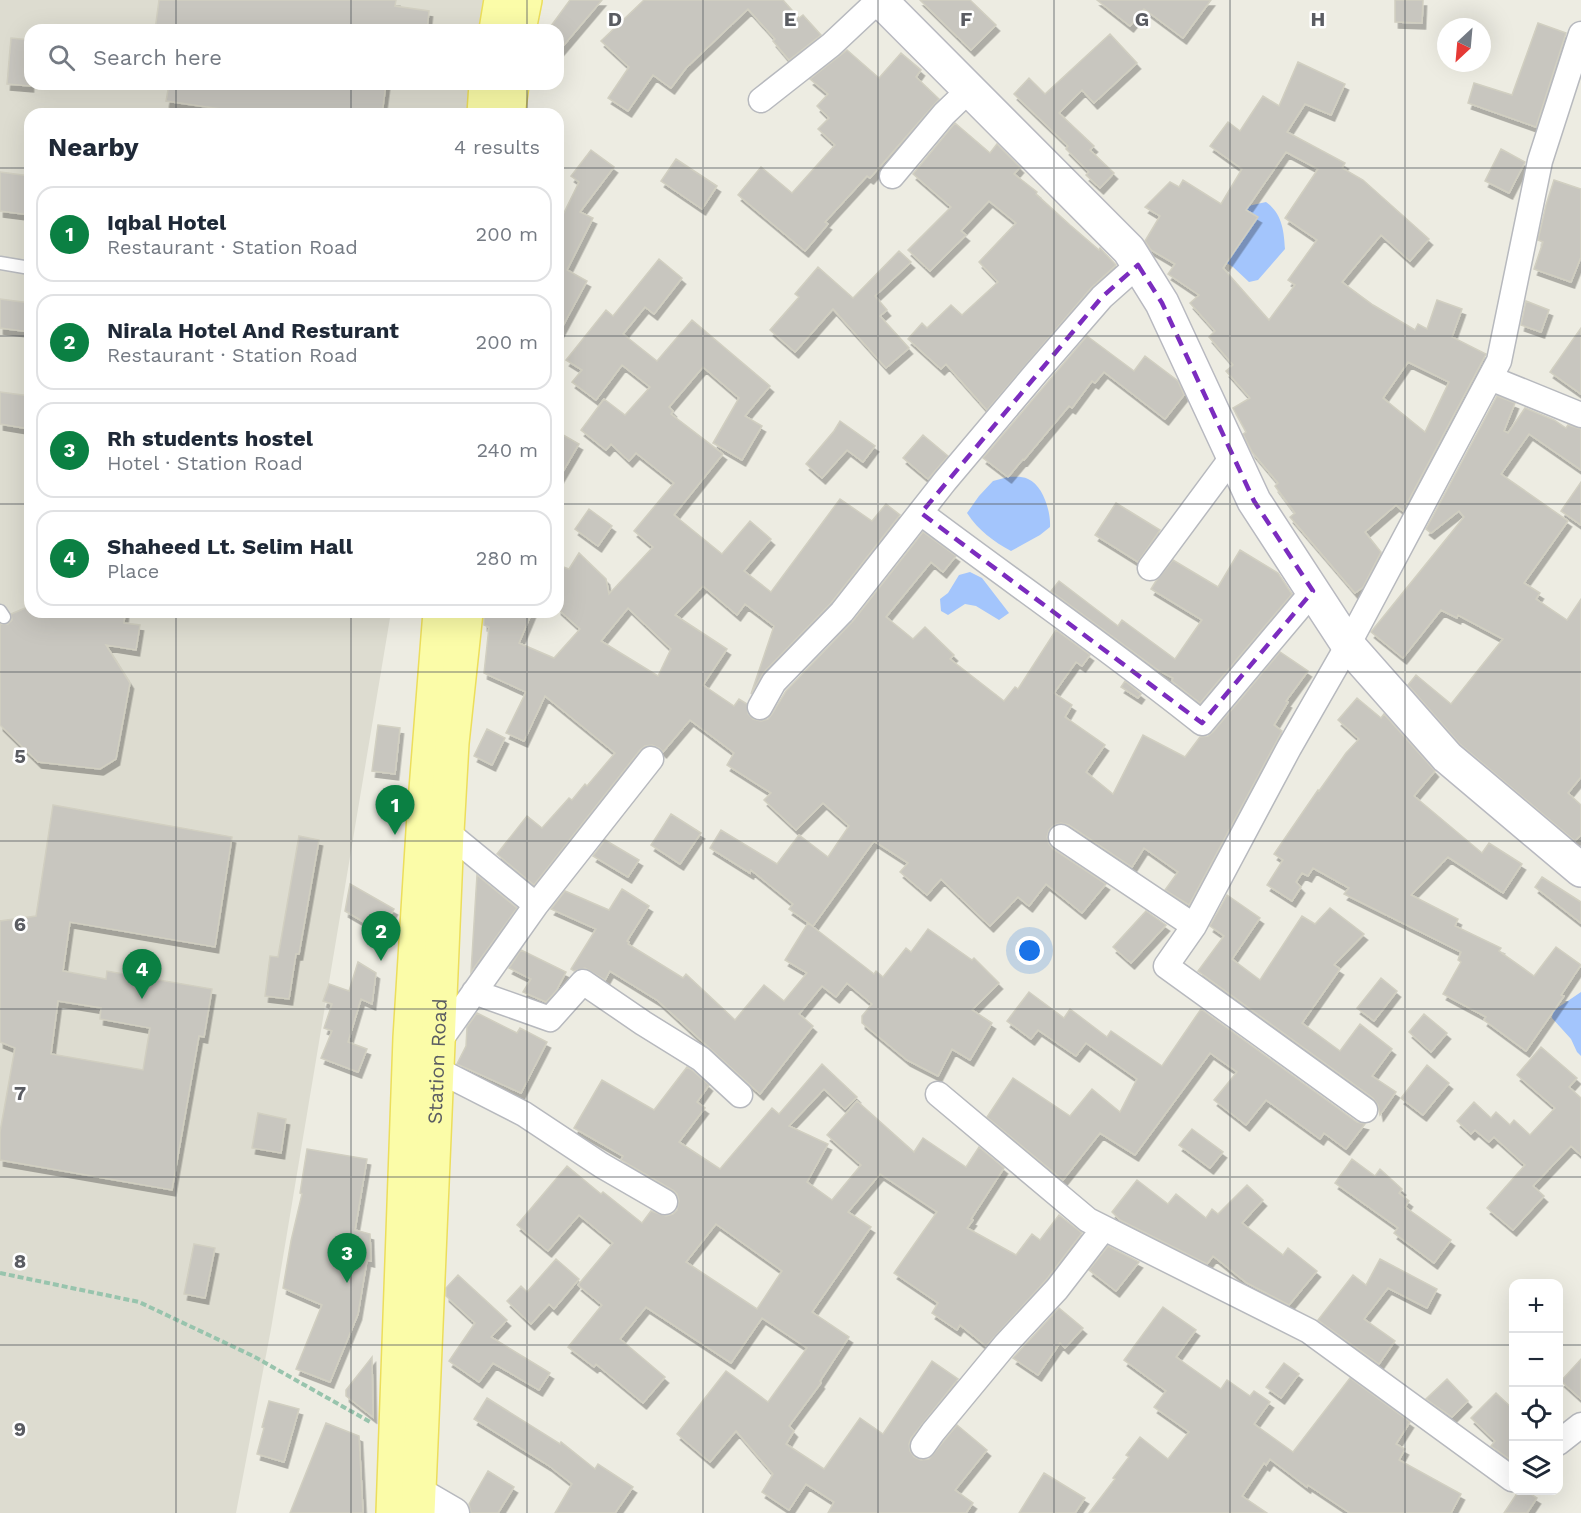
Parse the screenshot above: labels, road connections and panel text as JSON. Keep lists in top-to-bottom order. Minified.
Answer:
{"streets":{"main road":["Station Road"]},"north":"bottom left","page":{"search":"Search here","heading":["Nearby","4 results"],"list":[{"mark":"1","name":"Iqbal Hotel","note":"Restaurant · Station Road","value":"200 m"},{"mark":"2","name":"Nirala Hotel And Resturant","note":"Restaurant · Station Road","value":"200 m"},{"mark":"3","name":"Rh students hostel","note":"Hotel · Station Road","value":"240 m"},{"mark":"4","name":"Shaheed Lt. Selim Hall","note":"Place","value":"280 m"}],"pins":["1","2","4","3"],"map_buttons":["+","−"]},"grid":{"columns":["D","E","F","G","H"],"rows":["5","6","7","8","9"]}}
